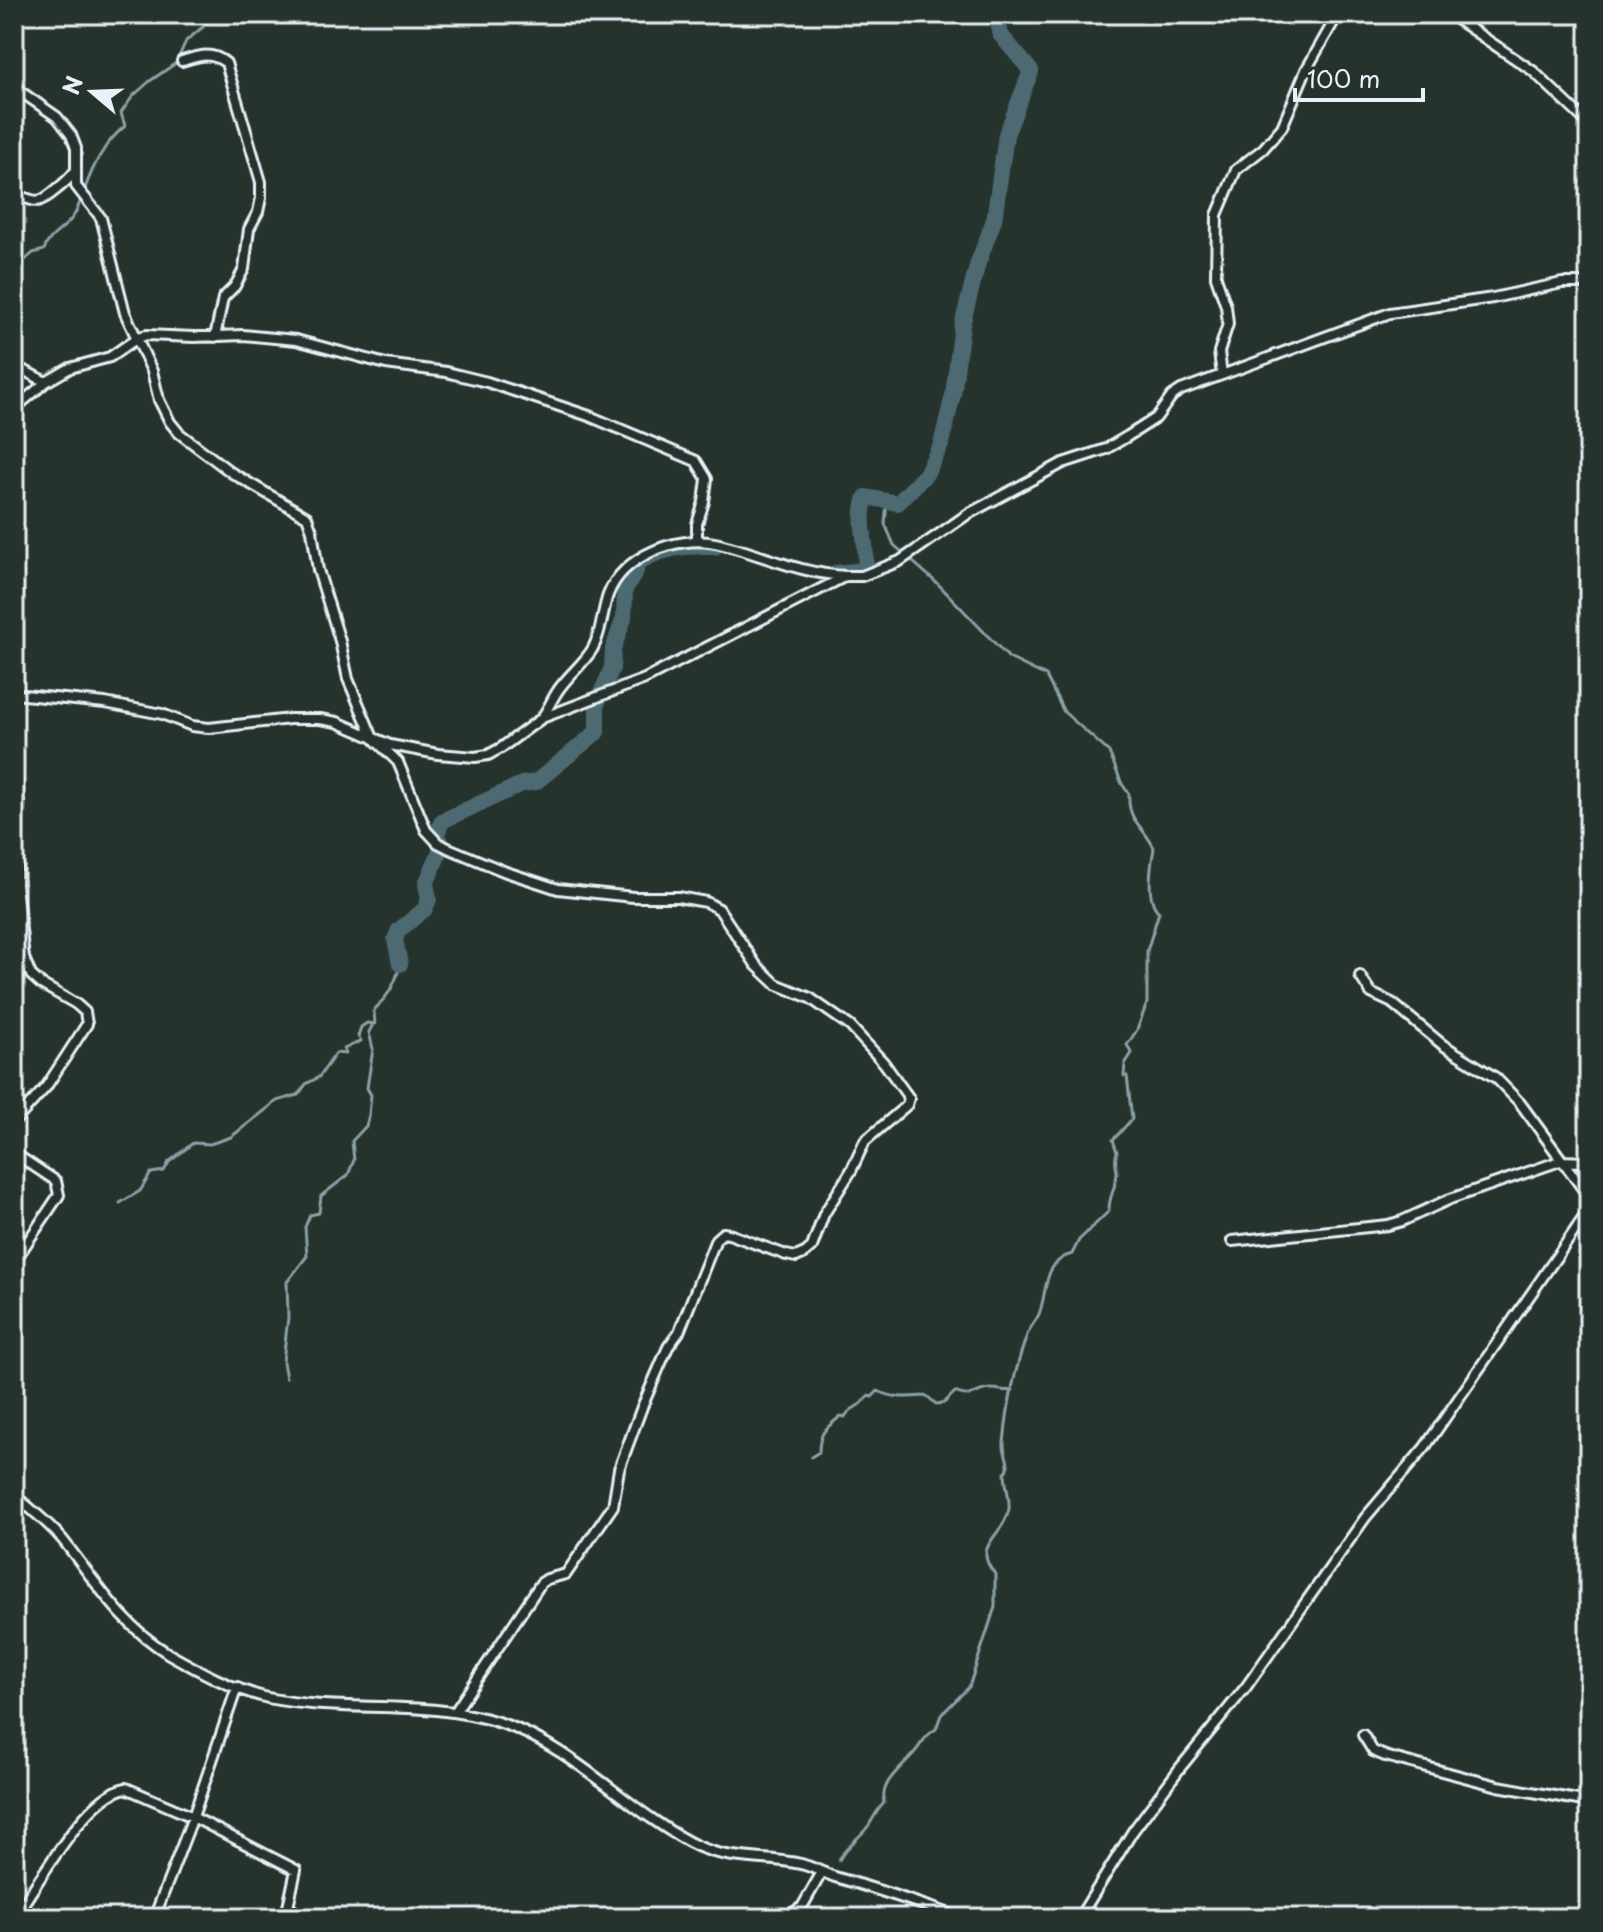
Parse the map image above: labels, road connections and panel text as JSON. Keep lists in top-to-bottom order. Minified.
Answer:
{"scale_bar":"100 m","north":"left"}
